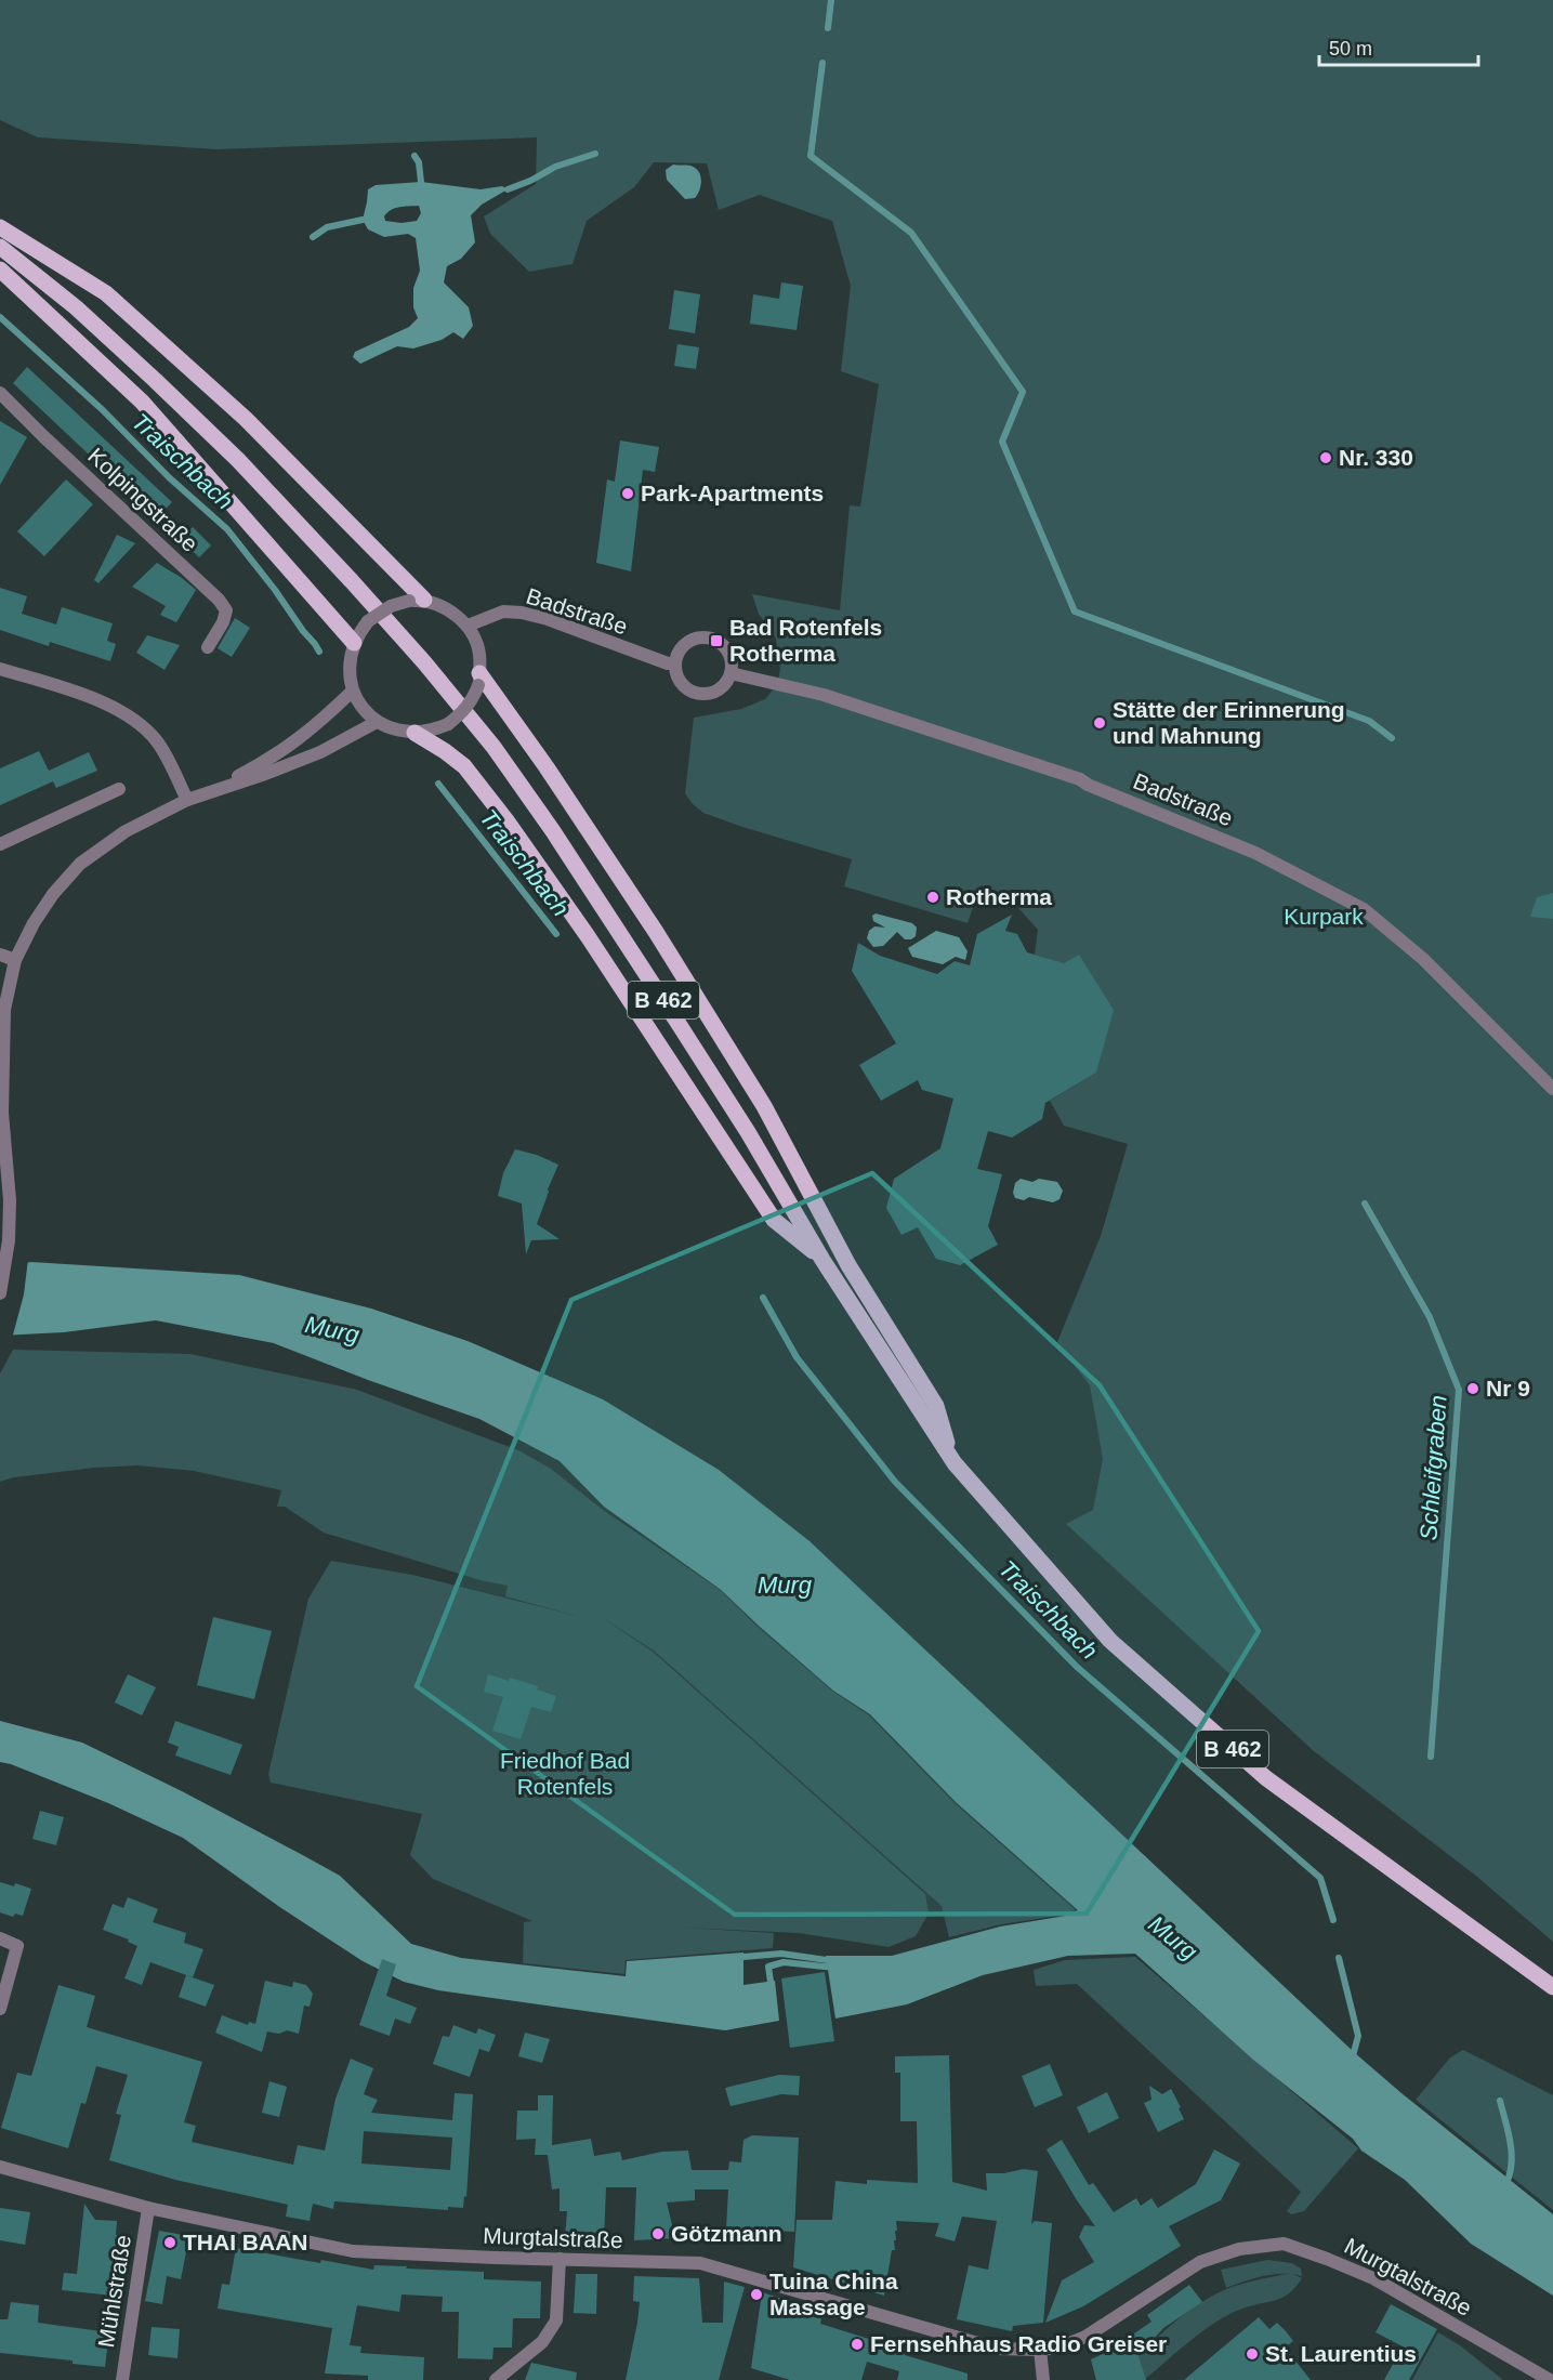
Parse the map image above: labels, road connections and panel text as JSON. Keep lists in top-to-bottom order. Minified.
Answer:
{"streets":{"main road":["B 462"],"street":["Kolpingstraße","Badstraße","Murgtalstraße","Mühlstraße"]},"crossings":[["Murgtalstraße","Mühlstraße"]],"water":["Traischbach","Murg","Schleifgraben"],"parks":["Kurpark","Friedhof Bad Rotenfels"],"places":{"other":["Nr. 330","Park-Apartments","Stätte der Erinnerung und Mahnung","Rotherma","Nr 9","Götzmann","THAI BAAN","Tuina China Massage","Fernsehhaus Radio Greiser","St. Laurentius"],"transit":["Bad Rotenfels Rotherma"]},"scale_bar":"50 m"}
